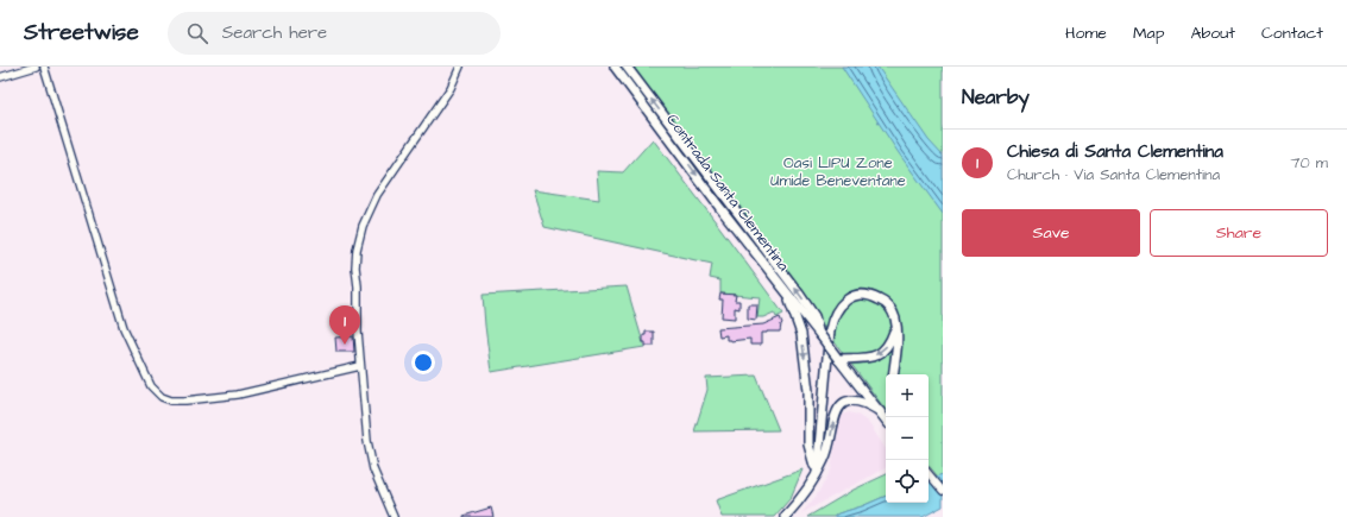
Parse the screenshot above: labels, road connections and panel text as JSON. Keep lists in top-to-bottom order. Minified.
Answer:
{"streets":{"street":["Contrada Santa Clementina"]},"parks":["Oasi LIPU Zone Umide Beneventane"],"page":{"header":"Streetwise","search":"Search here","nav":["Home","Map","About","Contact"],"heading":"Nearby","list":[{"mark":"1","name":"Chiesa di Santa Clementina","note":"Church · Via Santa Clementina","value":"70 m"}],"buttons":["Save","Share"],"pins":"1","map_buttons":["+","−"]}}
